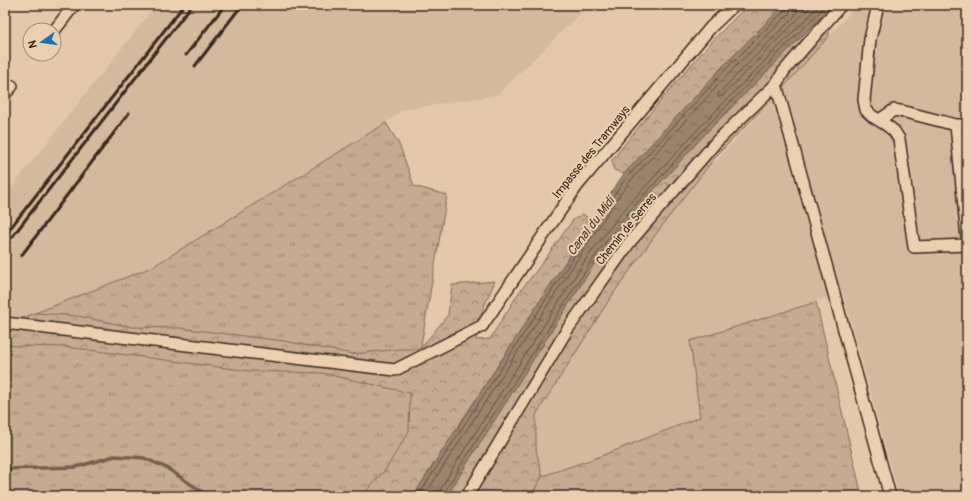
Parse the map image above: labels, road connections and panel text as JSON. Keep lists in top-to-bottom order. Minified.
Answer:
{"streets":{"street":["Impasse des Tramways","Chemin de Serres"]},"water":["Canal du Midi"],"north":"left"}
